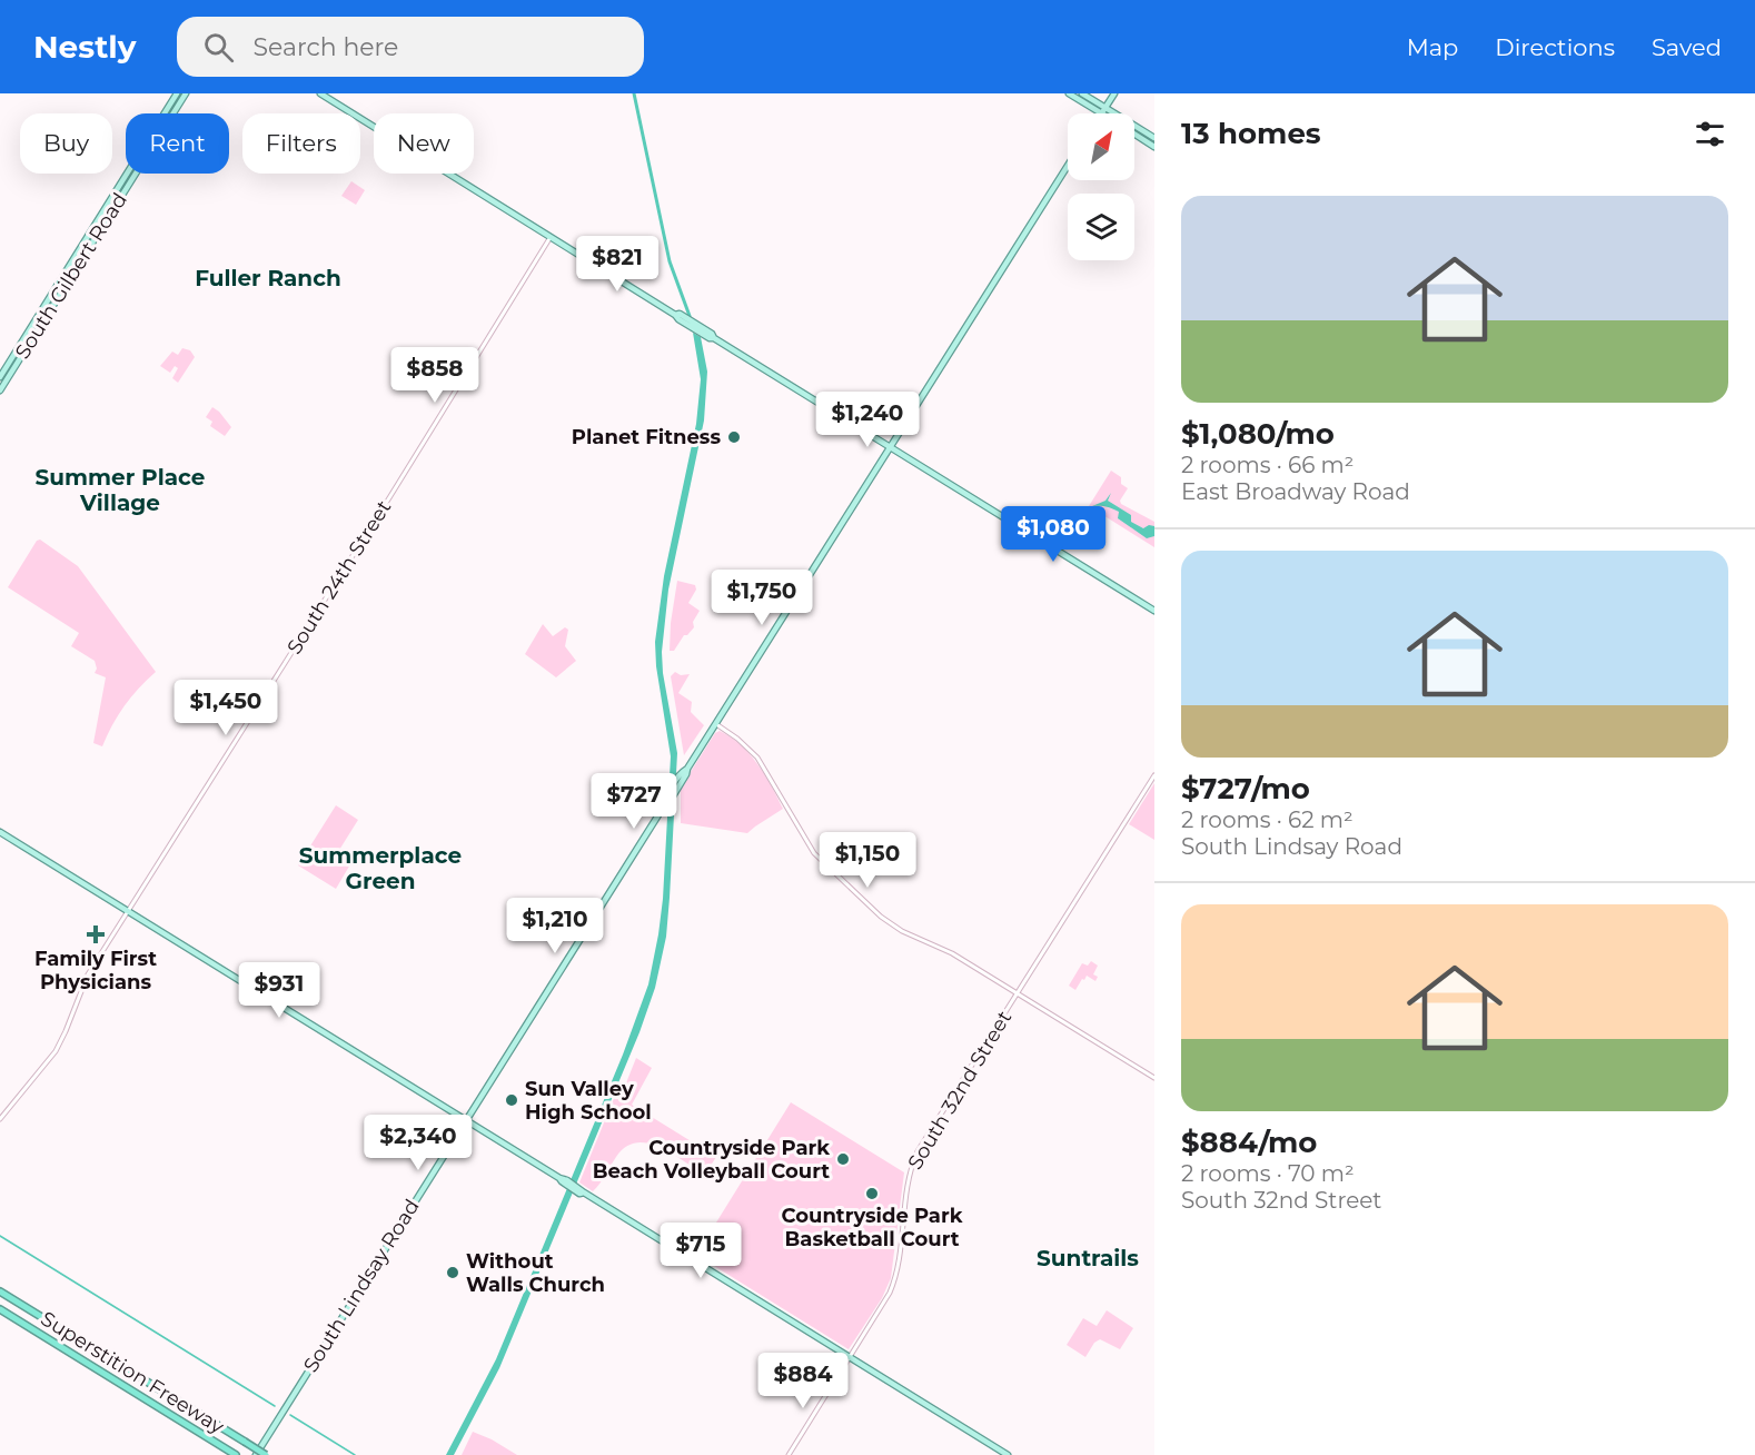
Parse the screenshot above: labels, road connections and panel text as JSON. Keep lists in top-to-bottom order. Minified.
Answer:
{"streets":{"highway":["Superstition Freeway"],"main road":["South Gilbert Road","South Lindsay Road"],"street":["South 24th Street","South 32nd Street"]},"districts":["Fuller Ranch","Summer Place Village","Summerplace Green","Suntrails"],"places":{"other":["Planet Fitness","Sun Valley High School","Countryside Park Beach Volleyball Court","Countryside Park Basketball Court","Without Walls Church"],"health":["Family First Physicians"]},"north":"top right","page":{"header":"Nestly","search":"Search here","nav":["Map","Directions","Saved"],"heading":"13 homes","chip":["Buy","Rent","Filters","New"],"list":[{"name":"$1,080/mo","note":"2 rooms · 66 m² · East Broadway Road"},{"name":"$727/mo","note":"2 rooms · 62 m² · South Lindsay Road"},{"name":"$884/mo","note":"2 rooms · 70 m² · South 32nd Street"}],"price":["$821","$858","$1,240","$1,080","$1,750","$1,450","$727","$1,150","$1,210","$931","$2,340","$715","$884"]}}
